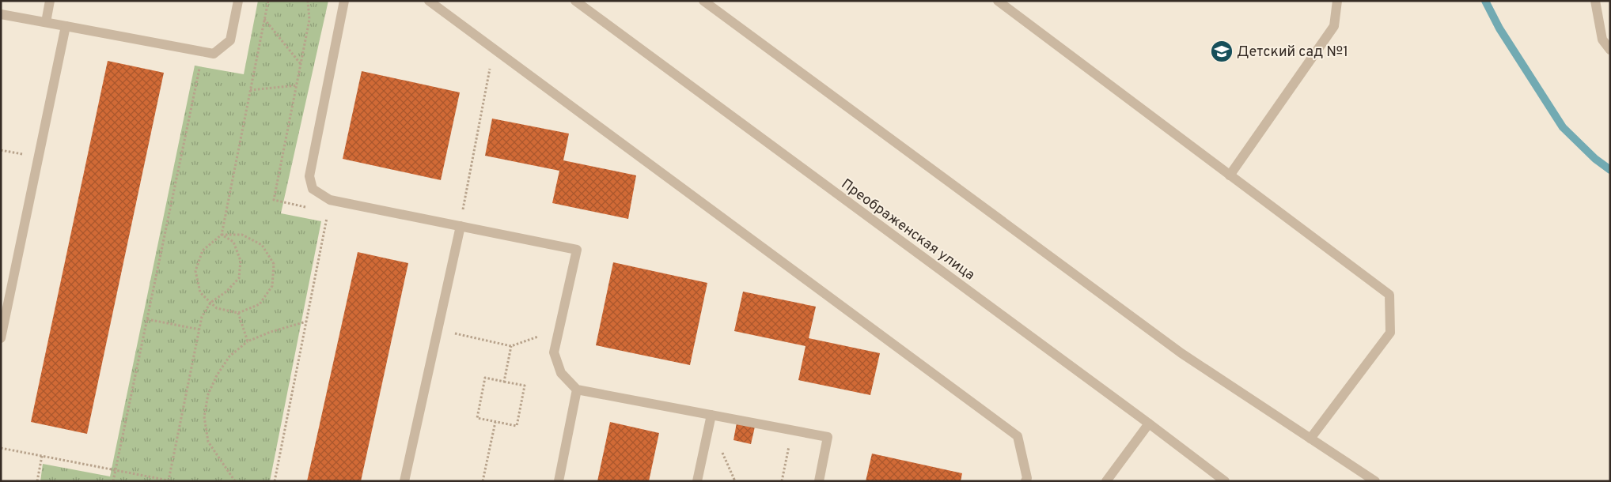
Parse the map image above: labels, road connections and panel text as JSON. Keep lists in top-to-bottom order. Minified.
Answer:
{"streets":{"street":["Преображенская улица"]},"places":{"school or university":["Детский сад №1"]}}
